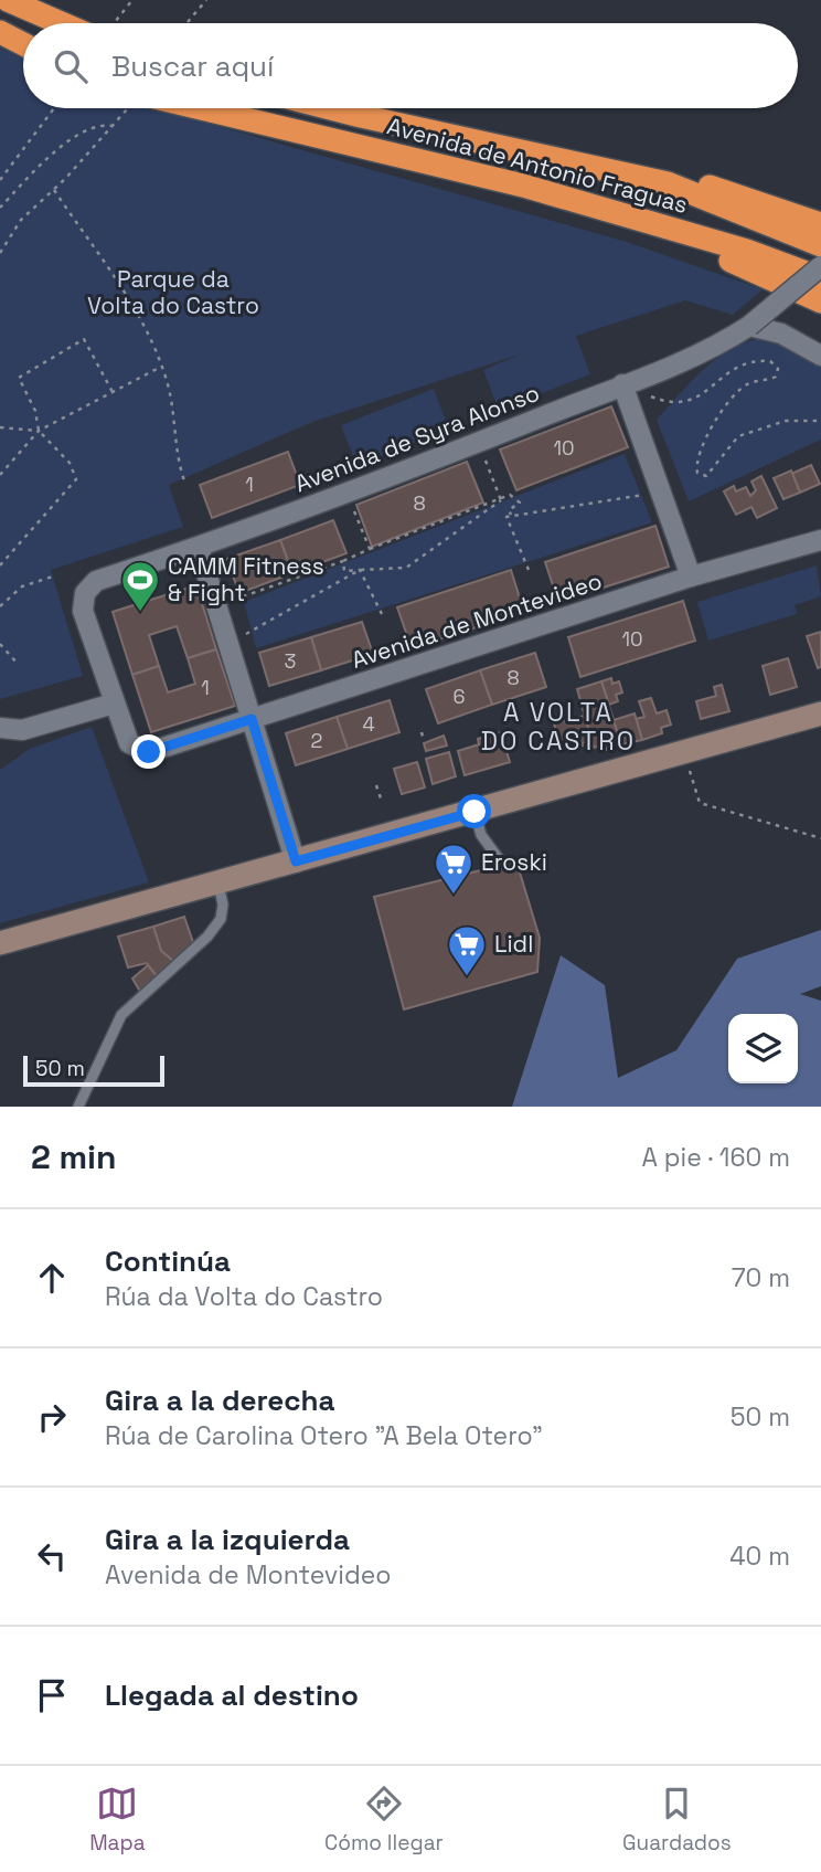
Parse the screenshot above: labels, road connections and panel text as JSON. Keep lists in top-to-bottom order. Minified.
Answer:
{"streets":{"highway":["Avenida de Antonio Fraguas"],"street":["Avenida de Syra Alonso","Avenida de Montevideo"]},"crossings":[["Avenida de Syra Alonso","Avenida de Montevideo"]],"districts":["A VOLTA DO CASTRO"],"parks":["Parque da Volta do Castro"],"places":{"sports":["CAMM Fitness & Fight"],"supermarket":["Eroski","Lidl"]},"house_numbers":["10","1","8","10","3","8","1","6","4","2"],"scale_bar":"50 m","page":{"search":"Buscar aquí","scale":"50 m","heading":["2 min","A pie · 160 m"],"list":[["Continúa","Rúa da Volta do Castro","70 m"],["Gira a la derecha","Rúa de Carolina Otero \"A Bela Otero\"","50 m"],["Gira a la izquierda","Avenida de Montevideo","40 m"],"Llegada al destino"],"nav":["Mapa","Cómo llegar","Guardados"]}}
